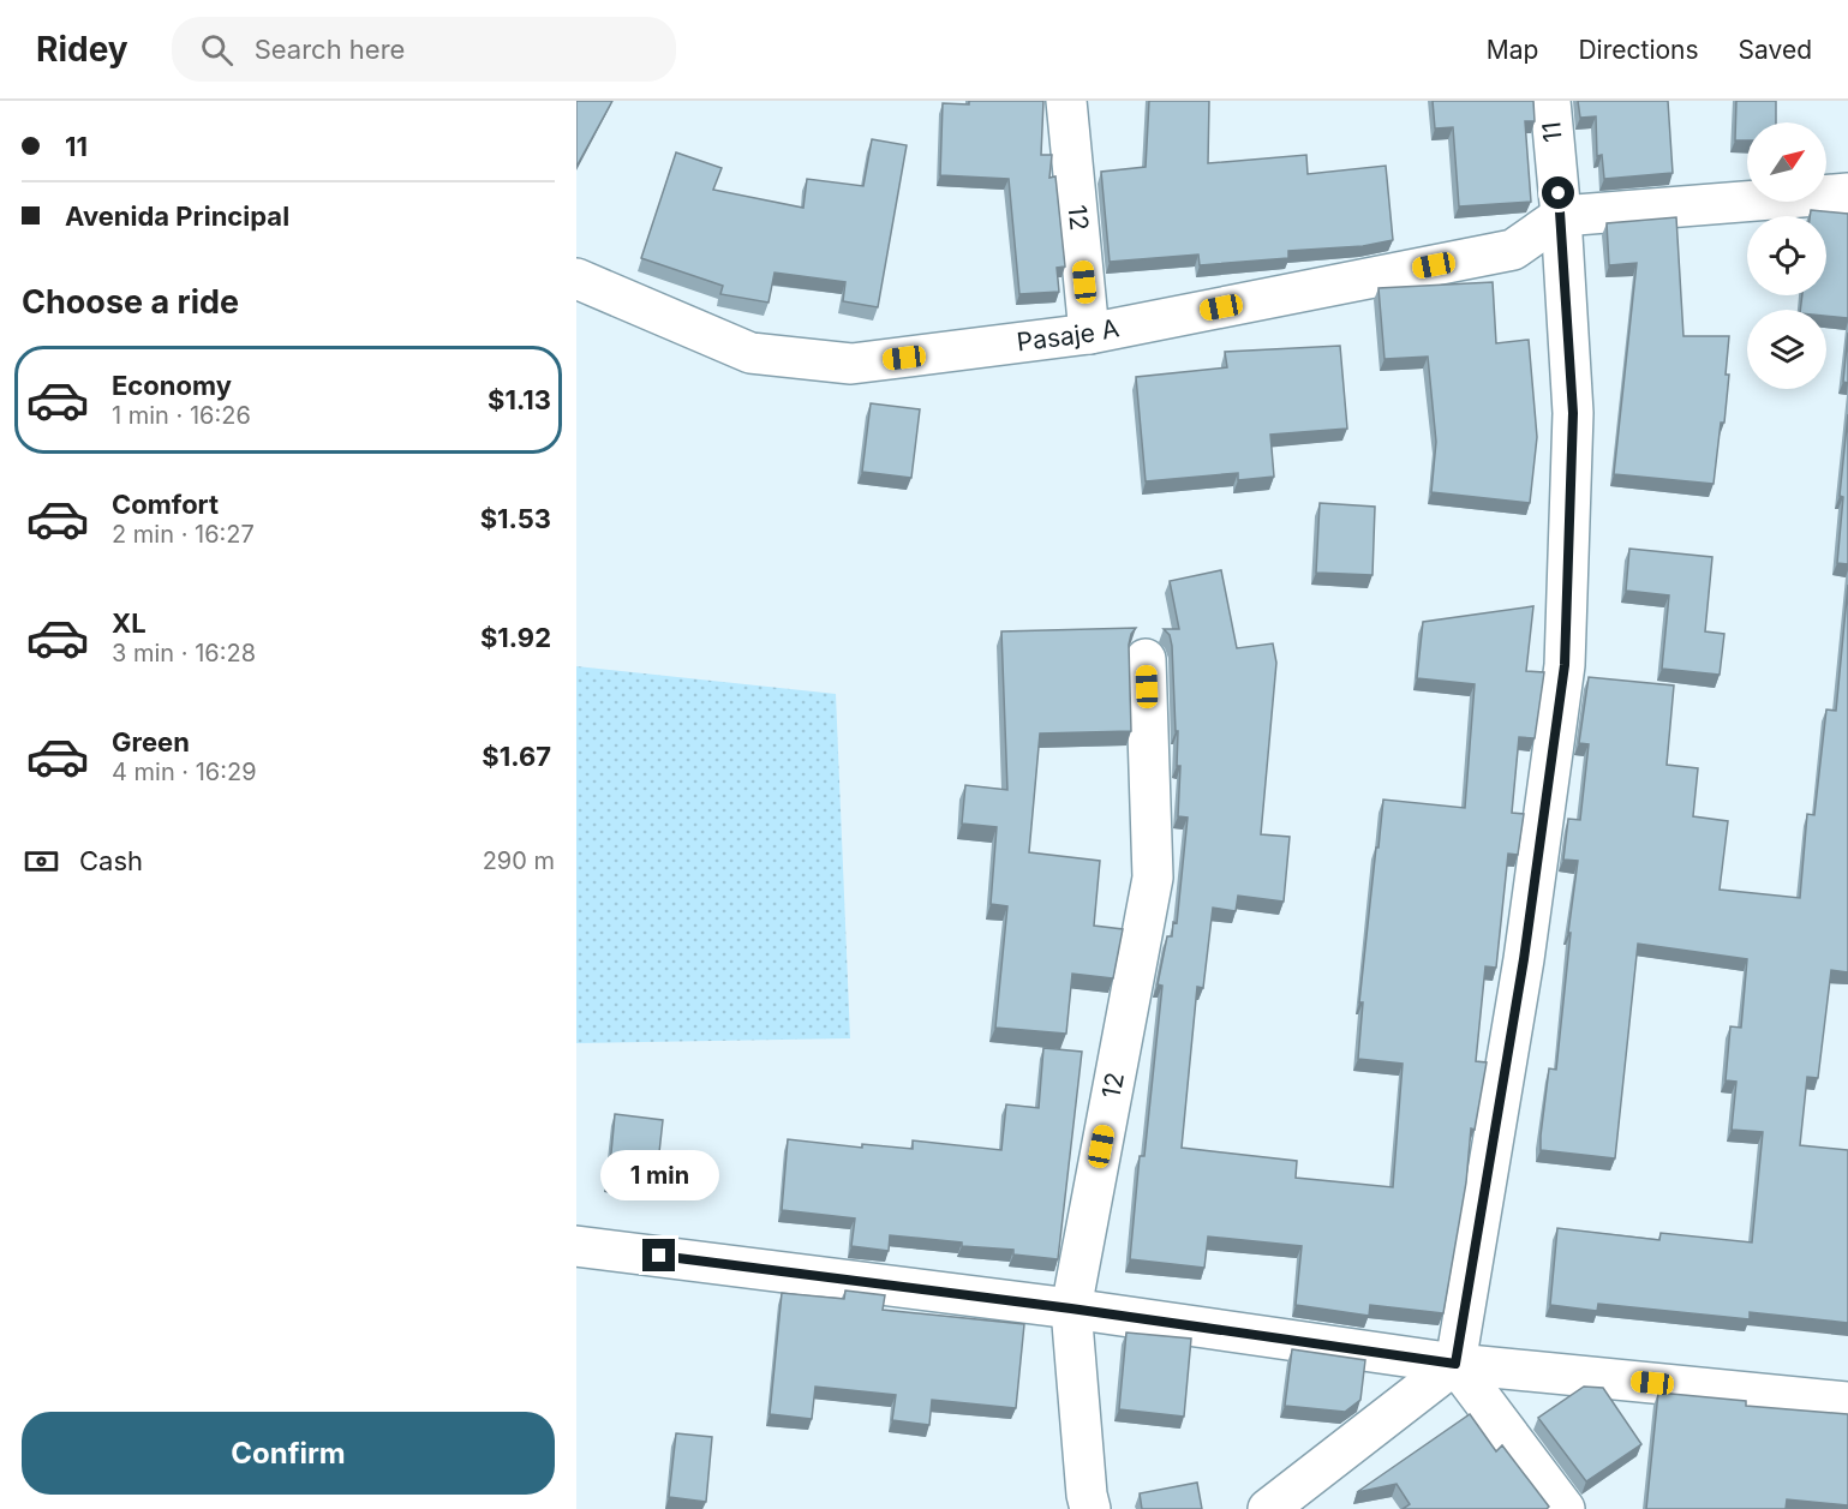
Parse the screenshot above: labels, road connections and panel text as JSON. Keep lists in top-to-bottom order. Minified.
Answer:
{"streets":{"street":["11","12","Pasaje A"]},"crossings":[["11","Pasaje A"],["12","Pasaje A"]],"north":"top right","page":{"header":"Ridey","search":"Search here","nav":["Map","Directions","Saved"],"banner":["11","Avenida Principal"],"heading":"Choose a ride","list":[{"name":"Economy","note":"1 min · 16:26","value":"$1.13"},{"name":"Comfort","note":"2 min · 16:27","value":"$1.53"},{"name":"XL","note":"3 min · 16:28","value":"$1.92"},{"name":"Green","note":"4 min · 16:29","value":"$1.67"}],"pay":["Cash","290 m"],"bubble":"1 min","buttons":"Confirm"}}
